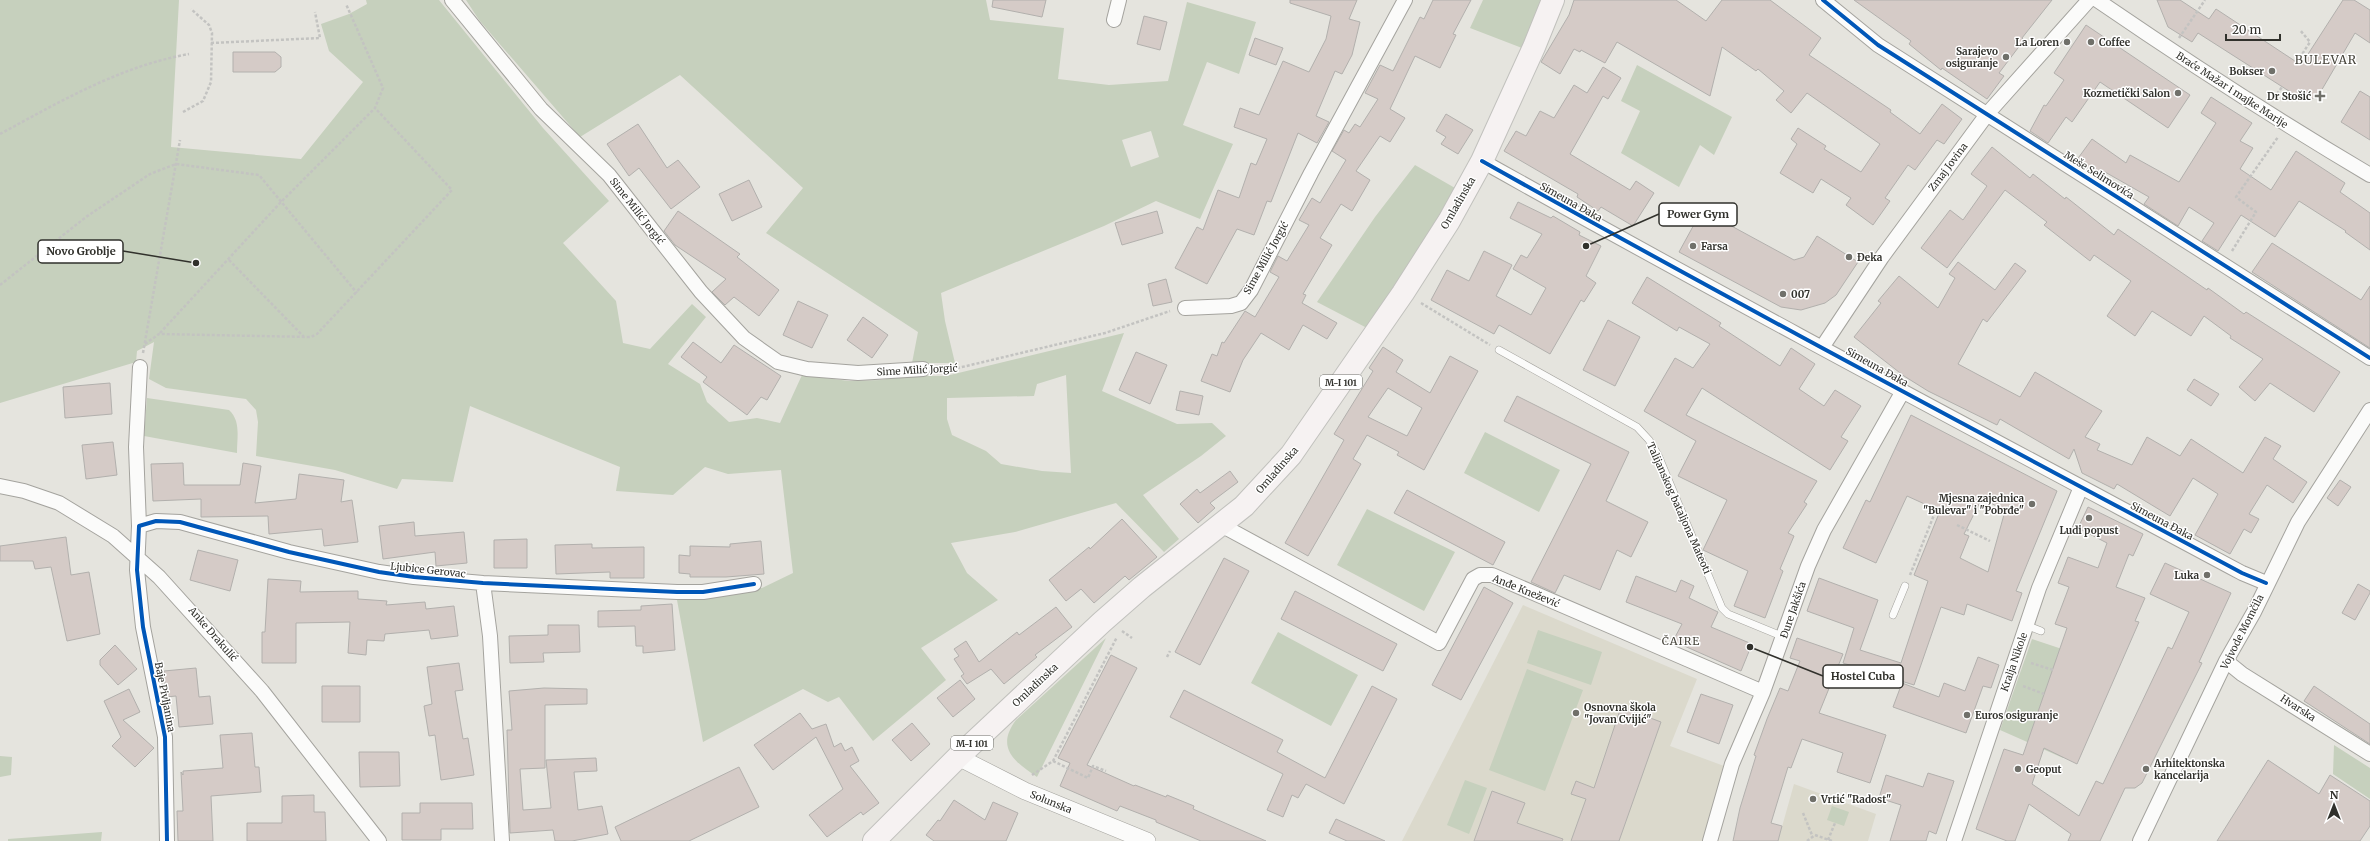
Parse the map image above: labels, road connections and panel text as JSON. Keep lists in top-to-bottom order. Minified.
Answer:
{"streets":{"main road":["Omladinska","M-I 101"],"street":["Braće Mažar i majke Marije","Zmaj Jovina","Meše Selimovića","Simeuna Đaka","Sime Milić Jorgić","Ljubice Gerovac","Anđe Knežević","Đure Jakšića","Vojvode Momčila","Anke Drakulić","Kralja Nikole","Baje Pivljanina","Hvarska","Solunska"],"lane":["Talijanskog bataljona Mateoti"]},"crossings":[["Zmaj Jovina","Meše Selimovića"],["Zmaj Jovina","Simeuna Đaka"],["Simeuna Đaka","Omladinska"],["Simeuna Đaka","Đure Jakšića"],["Simeuna Đaka","Vojvode Momčila"],["Simeuna Đaka","Kralja Nikole"],["Omladinska","Anđe Knežević"],["Omladinska","Solunska"],["Talijanskog bataljona Mateoti","Đure Jakšića"],["Anđe Knežević","Đure Jakšića"],["Vojvode Momčila","Hvarska"],["Anke Drakulić","Baje Pivljanina"]],"districts":["BULEVAR","ČAIRE"],"places":{"other":["La Loren","Coffee","Sarajevo osiguranje","Bokser","Kozmetički Salon","Power Gym","Farsa","Đeka","Novo Groblje","007","Mjesna zajednica \"Bulevar\" i \"Pobrđe\"","Ludi popust","Luka","Hostel Cuba","Osnovna škola \"Jovan Cvijić\"","Euros osiguranje","Geoput","Arhitektonska kancelarija","Vrtić \"Radost\""],"health":["Dr Stošić"]},"scale_bar":"20 m","north":"top"}
